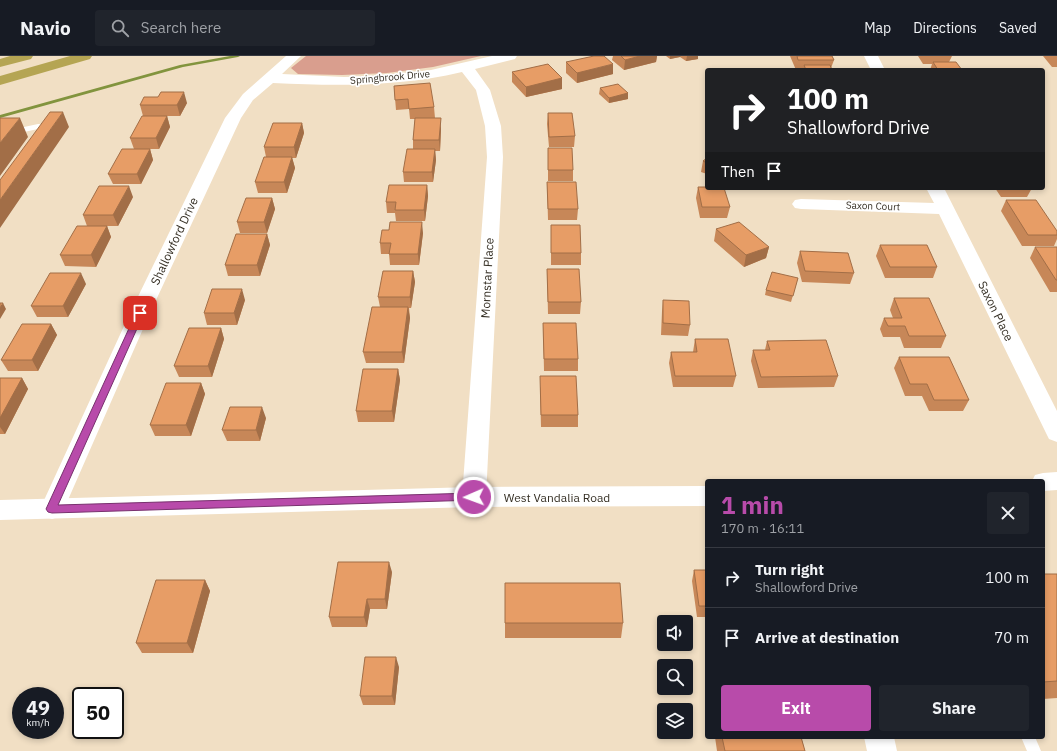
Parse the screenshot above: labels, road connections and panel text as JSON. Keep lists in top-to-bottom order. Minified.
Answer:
{"streets":{"street":["Springbrook Drive","Saxon Court","Shallowford Drive","Mornstar Place","Saxon Place","West Vandalia Road"]},"crossings":[["Springbrook Drive","Shallowford Drive"],["Springbrook Drive","Mornstar Place"],["Saxon Court","Saxon Place"],["Shallowford Drive","West Vandalia Road"],["Mornstar Place","West Vandalia Road"]],"page":{"header":"Navio","search":"Search here","nav":["Map","Directions","Saved"],"turn":["100 m","Shallowford Drive"],"then":"Then","heading":["1 min","170 m · 16:11"],"list":[{"name":"Turn right","note":"Shallowford Drive","value":"100 m"},{"name":"Arrive at destination","value":"70 m"}],"buttons":["Exit","Share"],"speed":"49 km/h","limit":"50"}}
